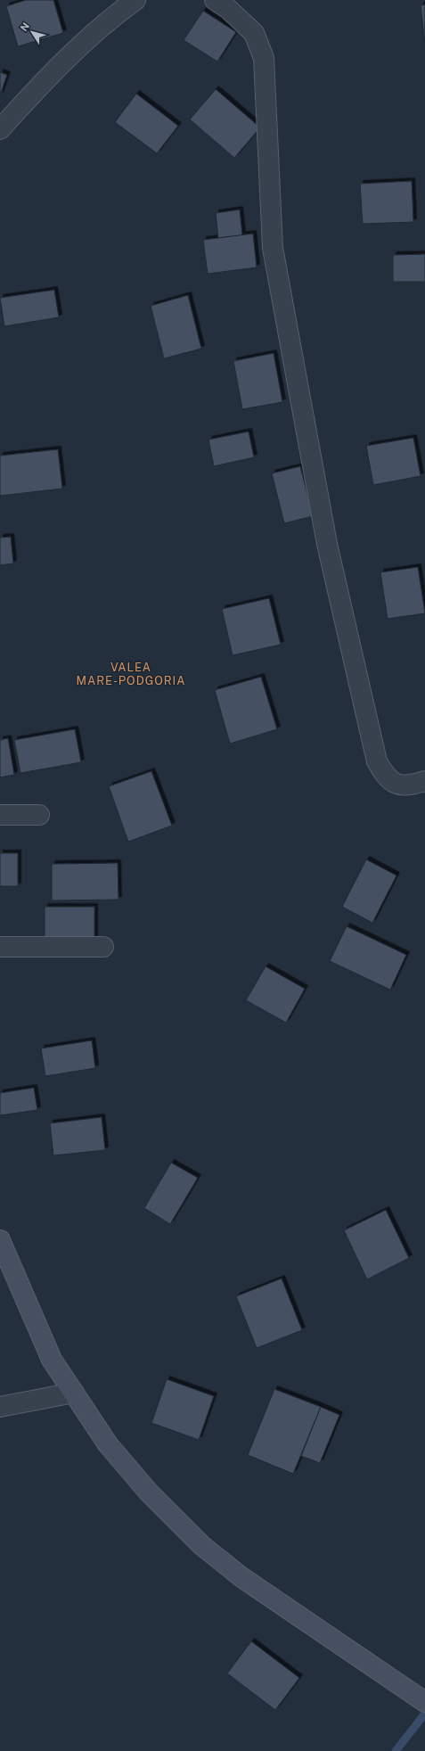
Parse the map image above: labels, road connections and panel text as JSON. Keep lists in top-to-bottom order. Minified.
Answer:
{"districts":["VALEA MARE-PODGORIA"],"north":"top left"}
